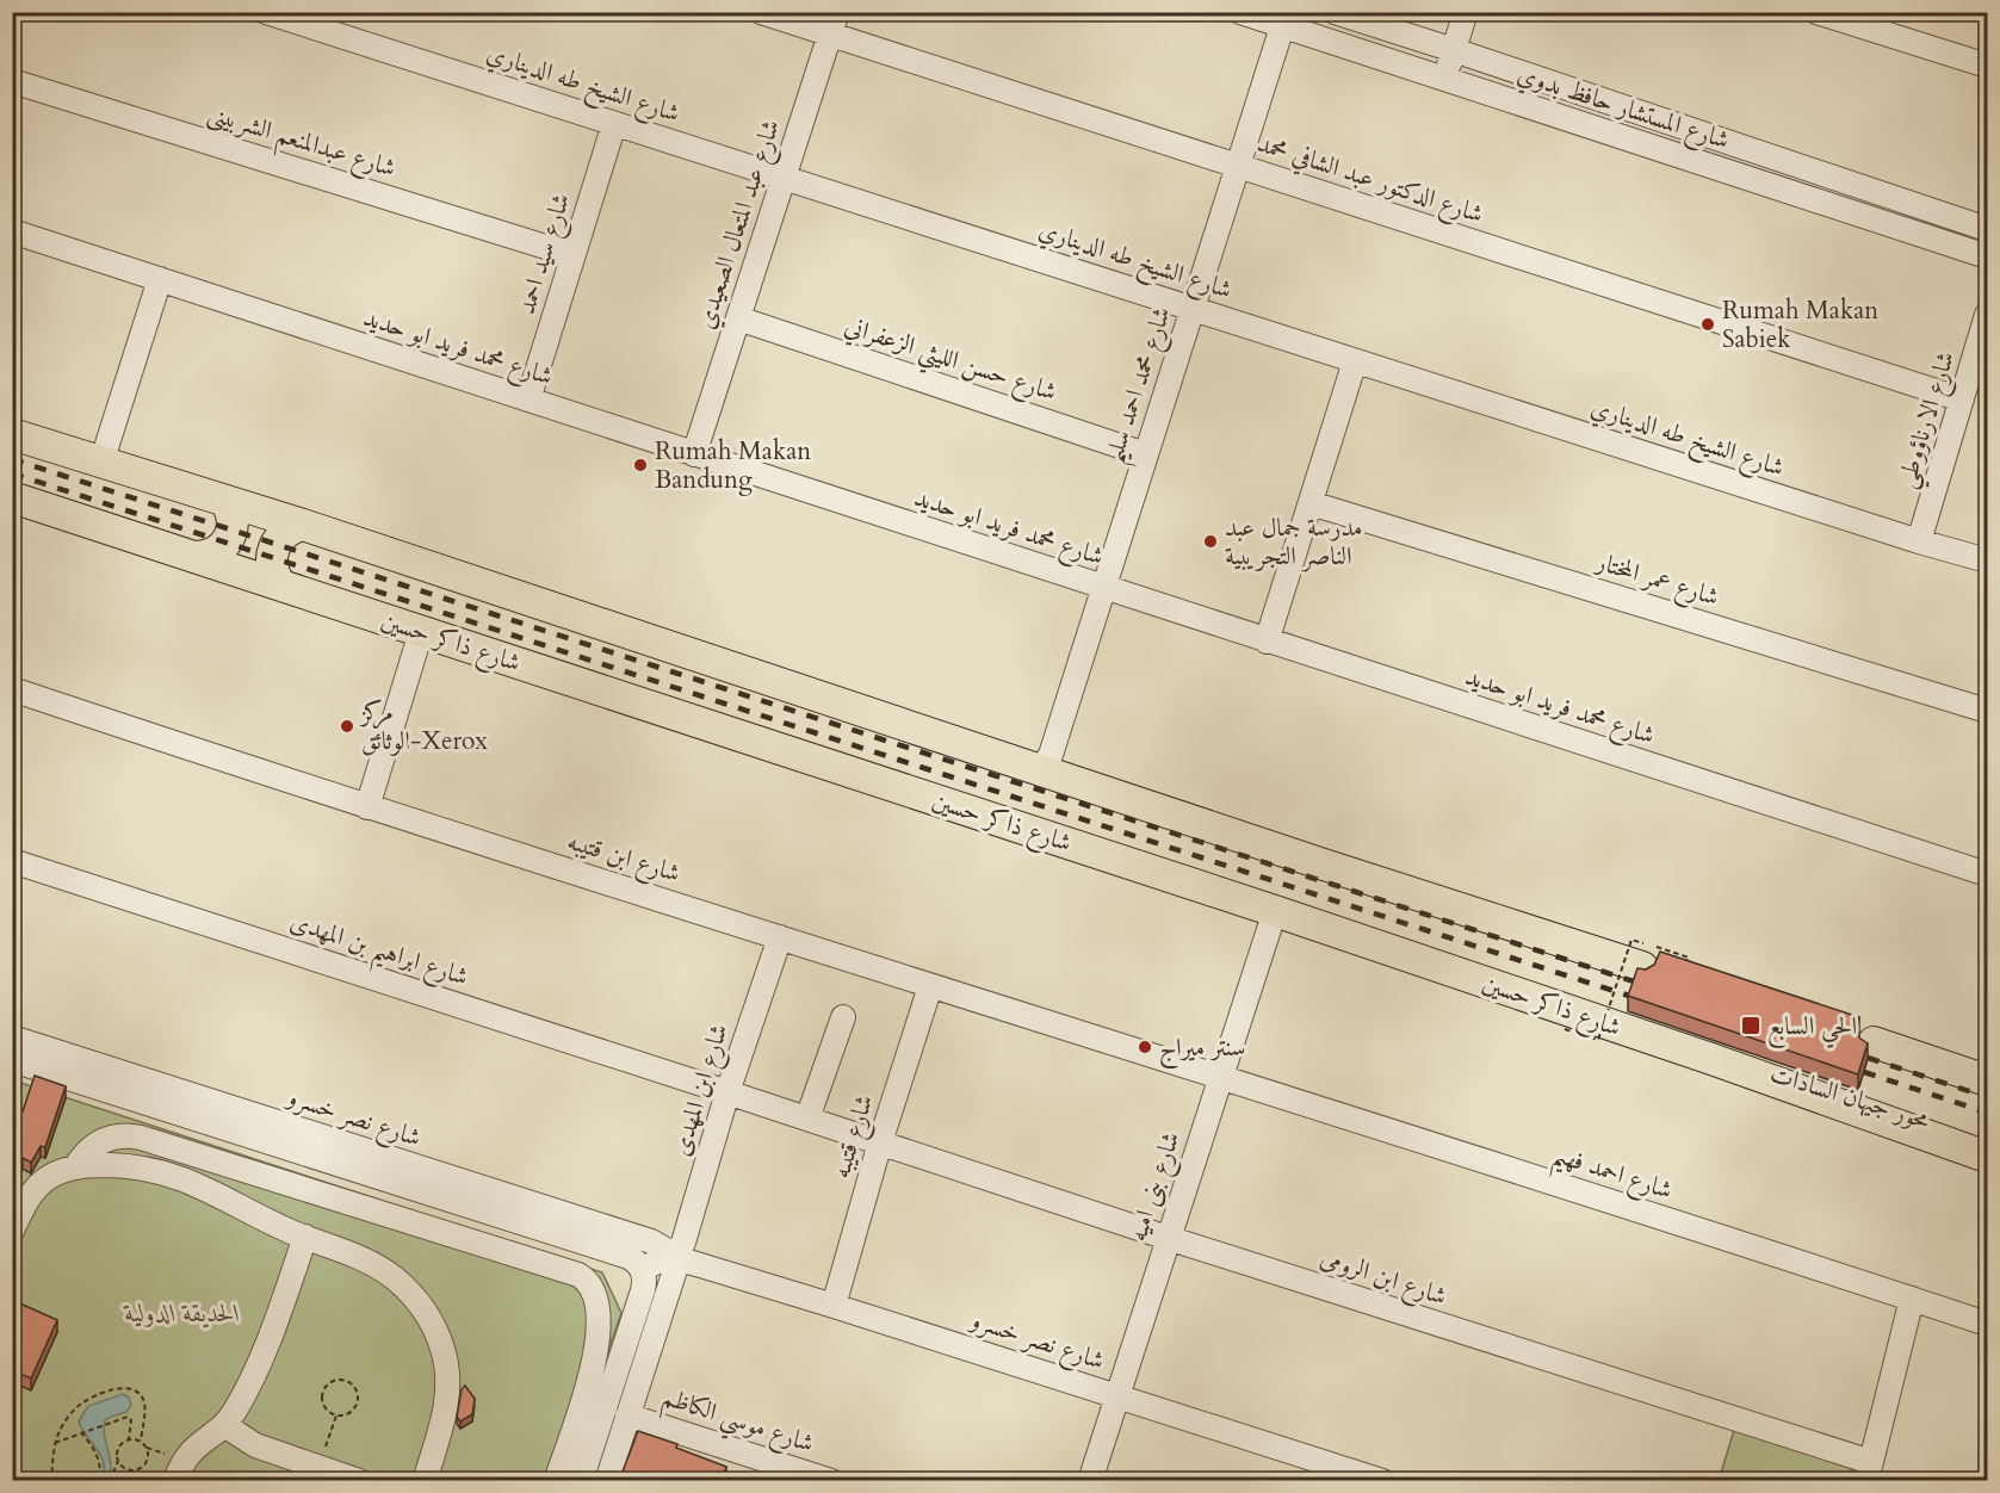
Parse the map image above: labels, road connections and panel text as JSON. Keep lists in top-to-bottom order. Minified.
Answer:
{"streets":{"main road":["شارع ذاكر حسين","محور جيهان السادات"],"street":["شارع الشيخ طه الديناري","شارع المستشار حافظ بدوي","شارع عبدالمنعم الشربينى","شارع الدكتور عبد الشافي محمد","شارع عبد المتعال الصعيدي","شارع سيد احمد","شارع محمد فريد ابو حديد","شارع حسن الليثي الزعفراني","شارع محمد احمد سليم","شارع الارناؤوطي","شارع عمر المختار","شارع ابن قتيبه","شارع ابراهيم بن المهدى","شارع ابن المهدى","شارع نصر خسرو","شارع قتيبه","شارع احمد فهيم","شارع بنى اميه","شارع ابن الرومى","شارع موسي الكاظم"]},"crossings":[["شارع الشيخ طه الديناري","شارع عبد المتعال الصعيدي"],["شارع الشيخ طه الديناري","شارع سيد احمد"],["شارع الشيخ طه الديناري","شارع محمد احمد سليم"],["شارع الشيخ طه الديناري","شارع الارناؤوطي"],["شارع المستشار حافظ بدوي","شارع محمد احمد سليم"],["شارع عبدالمنعم الشربينى","شارع سيد احمد"],["شارع الدكتور عبد الشافي محمد","شارع عبد المتعال الصعيدي"],["شارع الدكتور عبد الشافي محمد","شارع محمد احمد سليم"],["شارع الدكتور عبد الشافي محمد","شارع الارناؤوطي"],["شارع عبد المتعال الصعيدي","شارع محمد فريد ابو حديد"],["شارع عبد المتعال الصعيدي","شارع حسن الليثي الزعفراني"],["شارع سيد احمد","شارع محمد فريد ابو حديد"],["شارع محمد فريد ابو حديد","شارع محمد احمد سليم"],["شارع حسن الليثي الزعفراني","شارع محمد احمد سليم"],["شارع ذاكر حسين","محور جيهان السادات"],["شارع ذاكر حسين","شارع بنى اميه"],["شارع ابن قتيبه","شارع ابن المهدى"],["شارع ابن قتيبه","شارع قتيبه"],["شارع ابن قتيبه","شارع احمد فهيم"],["شارع ابن قتيبه","شارع بنى اميه"],["شارع ابراهيم بن المهدى","شارع ابن المهدى"],["شارع ابراهيم بن المهدى","شارع ابن الرومى"],["شارع ابن المهدى","شارع نصر خسرو"],["شارع ابن المهدى","شارع موسي الكاظم"],["شارع نصر خسرو","شارع قتيبه"],["شارع نصر خسرو","شارع بنى اميه"],["شارع قتيبه","شارع ابن الرومى"],["شارع احمد فهيم","شارع بنى اميه"],["شارع بنى اميه","شارع ابن الرومى"]],"parks":["الحديقة الدولية"],"places":{"other":["Rumah Makan Sabiek","Rumah Makan Bandung","مدرسة جمال عبد الناصر التجريبية","مركز الوثائق-Xerox","سنتر ميراج"],"transit":["الحي السابع"]}}
